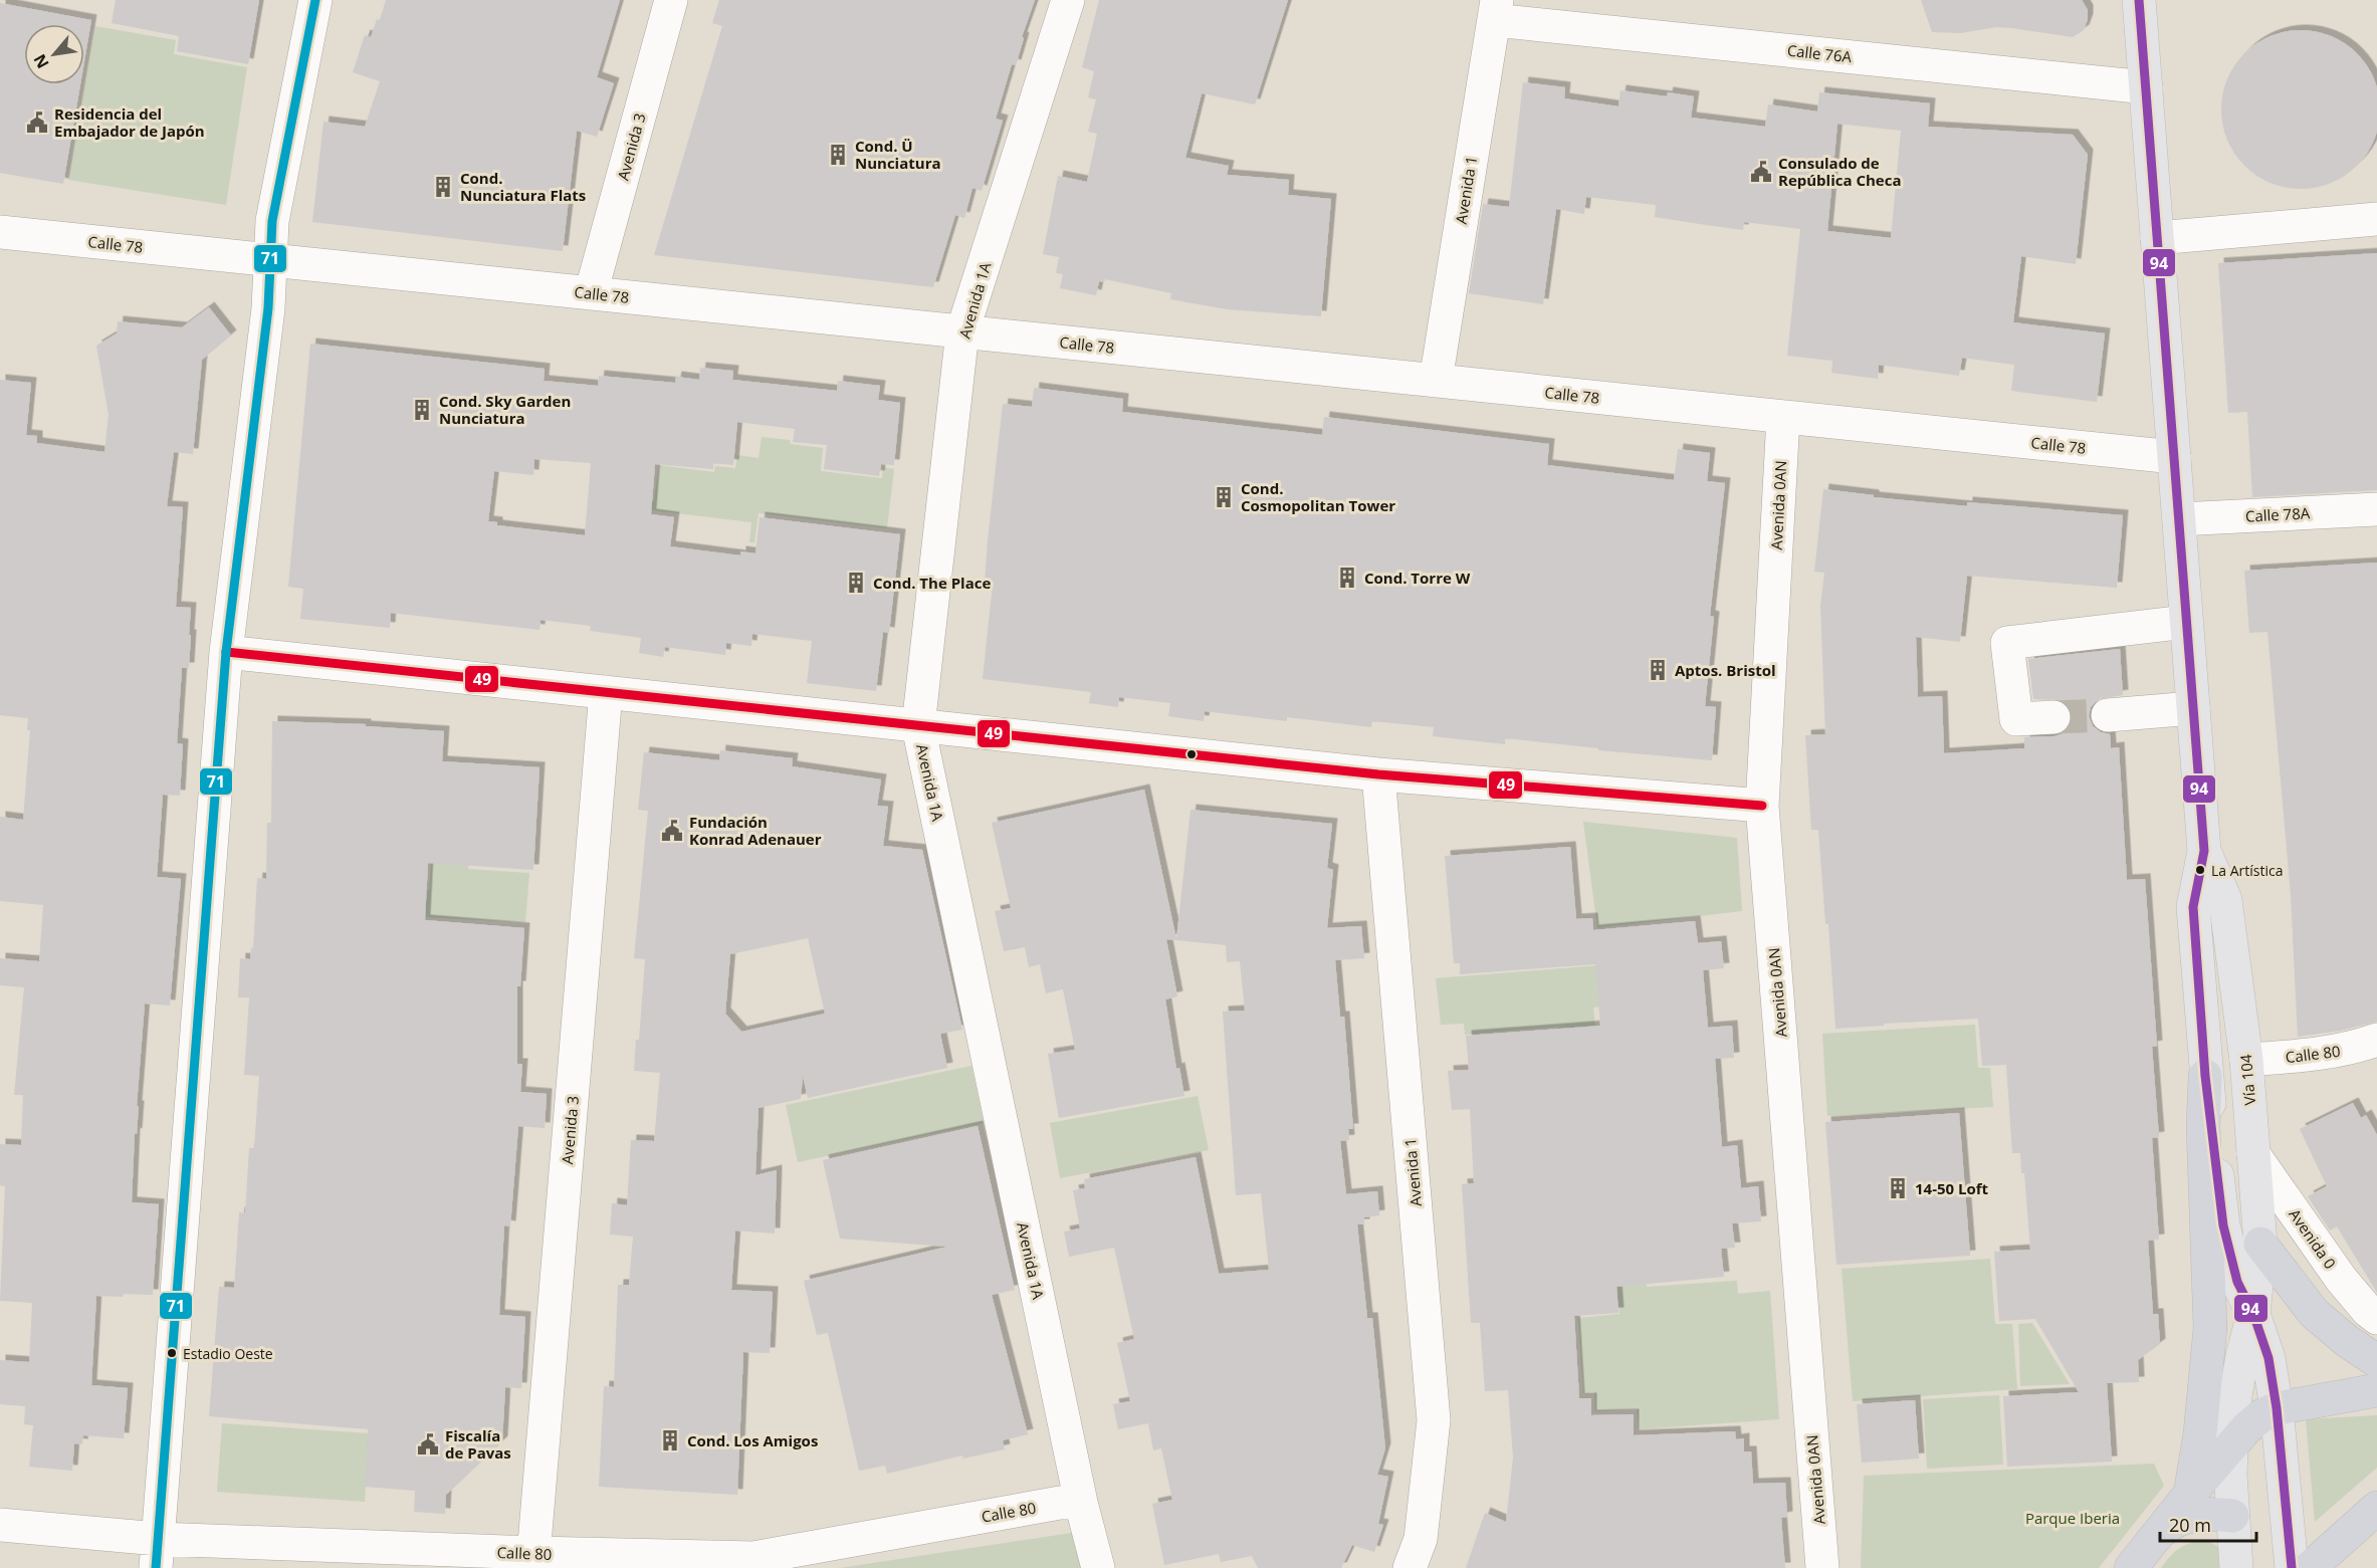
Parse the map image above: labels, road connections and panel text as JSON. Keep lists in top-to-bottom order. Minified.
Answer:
{"streets":{"main road":["Vía 104"],"street":["Calle 76A","Avenida 3","Avenida 1","Calle 78","Avenida 1A","Avenida 0AN","Calle 78A","Calle 80","Avenida 0"]},"crossings":[["Calle 76A","Avenida 1"],["Calle 76A","Vía 104"],["Avenida 3","Calle 78"],["Avenida 3","Calle 80"],["Avenida 1","Calle 78"],["Calle 78","Avenida 1A"],["Calle 78","Avenida 0AN"],["Calle 78","Vía 104"],["Avenida 1A","Calle 80"],["Calle 78A","Vía 104"],["Calle 80","Vía 104"],["Vía 104","Avenida 0"]],"parks":["Parque Iberia"],"places":{"public building":["Residencia del Embajador de Japón","Consulado de República Checa","Fundación Konrad Adenauer","Fiscalía de Pavas"],"building":["Cond. Ü Nunciatura","Cond. Nunciatura Flats","Cond. Sky Garden Nunciatura","Cond. Cosmopolitan Tower","Cond. Torre W","Cond. The Place","Aptos. Bristol","14-50 Loft","Cond. Los Amigos"],"other":["La Artística","Estadio Oeste"]},"lines":["transit line 94","transit line 71","transit line 49"],"scale_bar":"20 m","north":"bottom left"}
